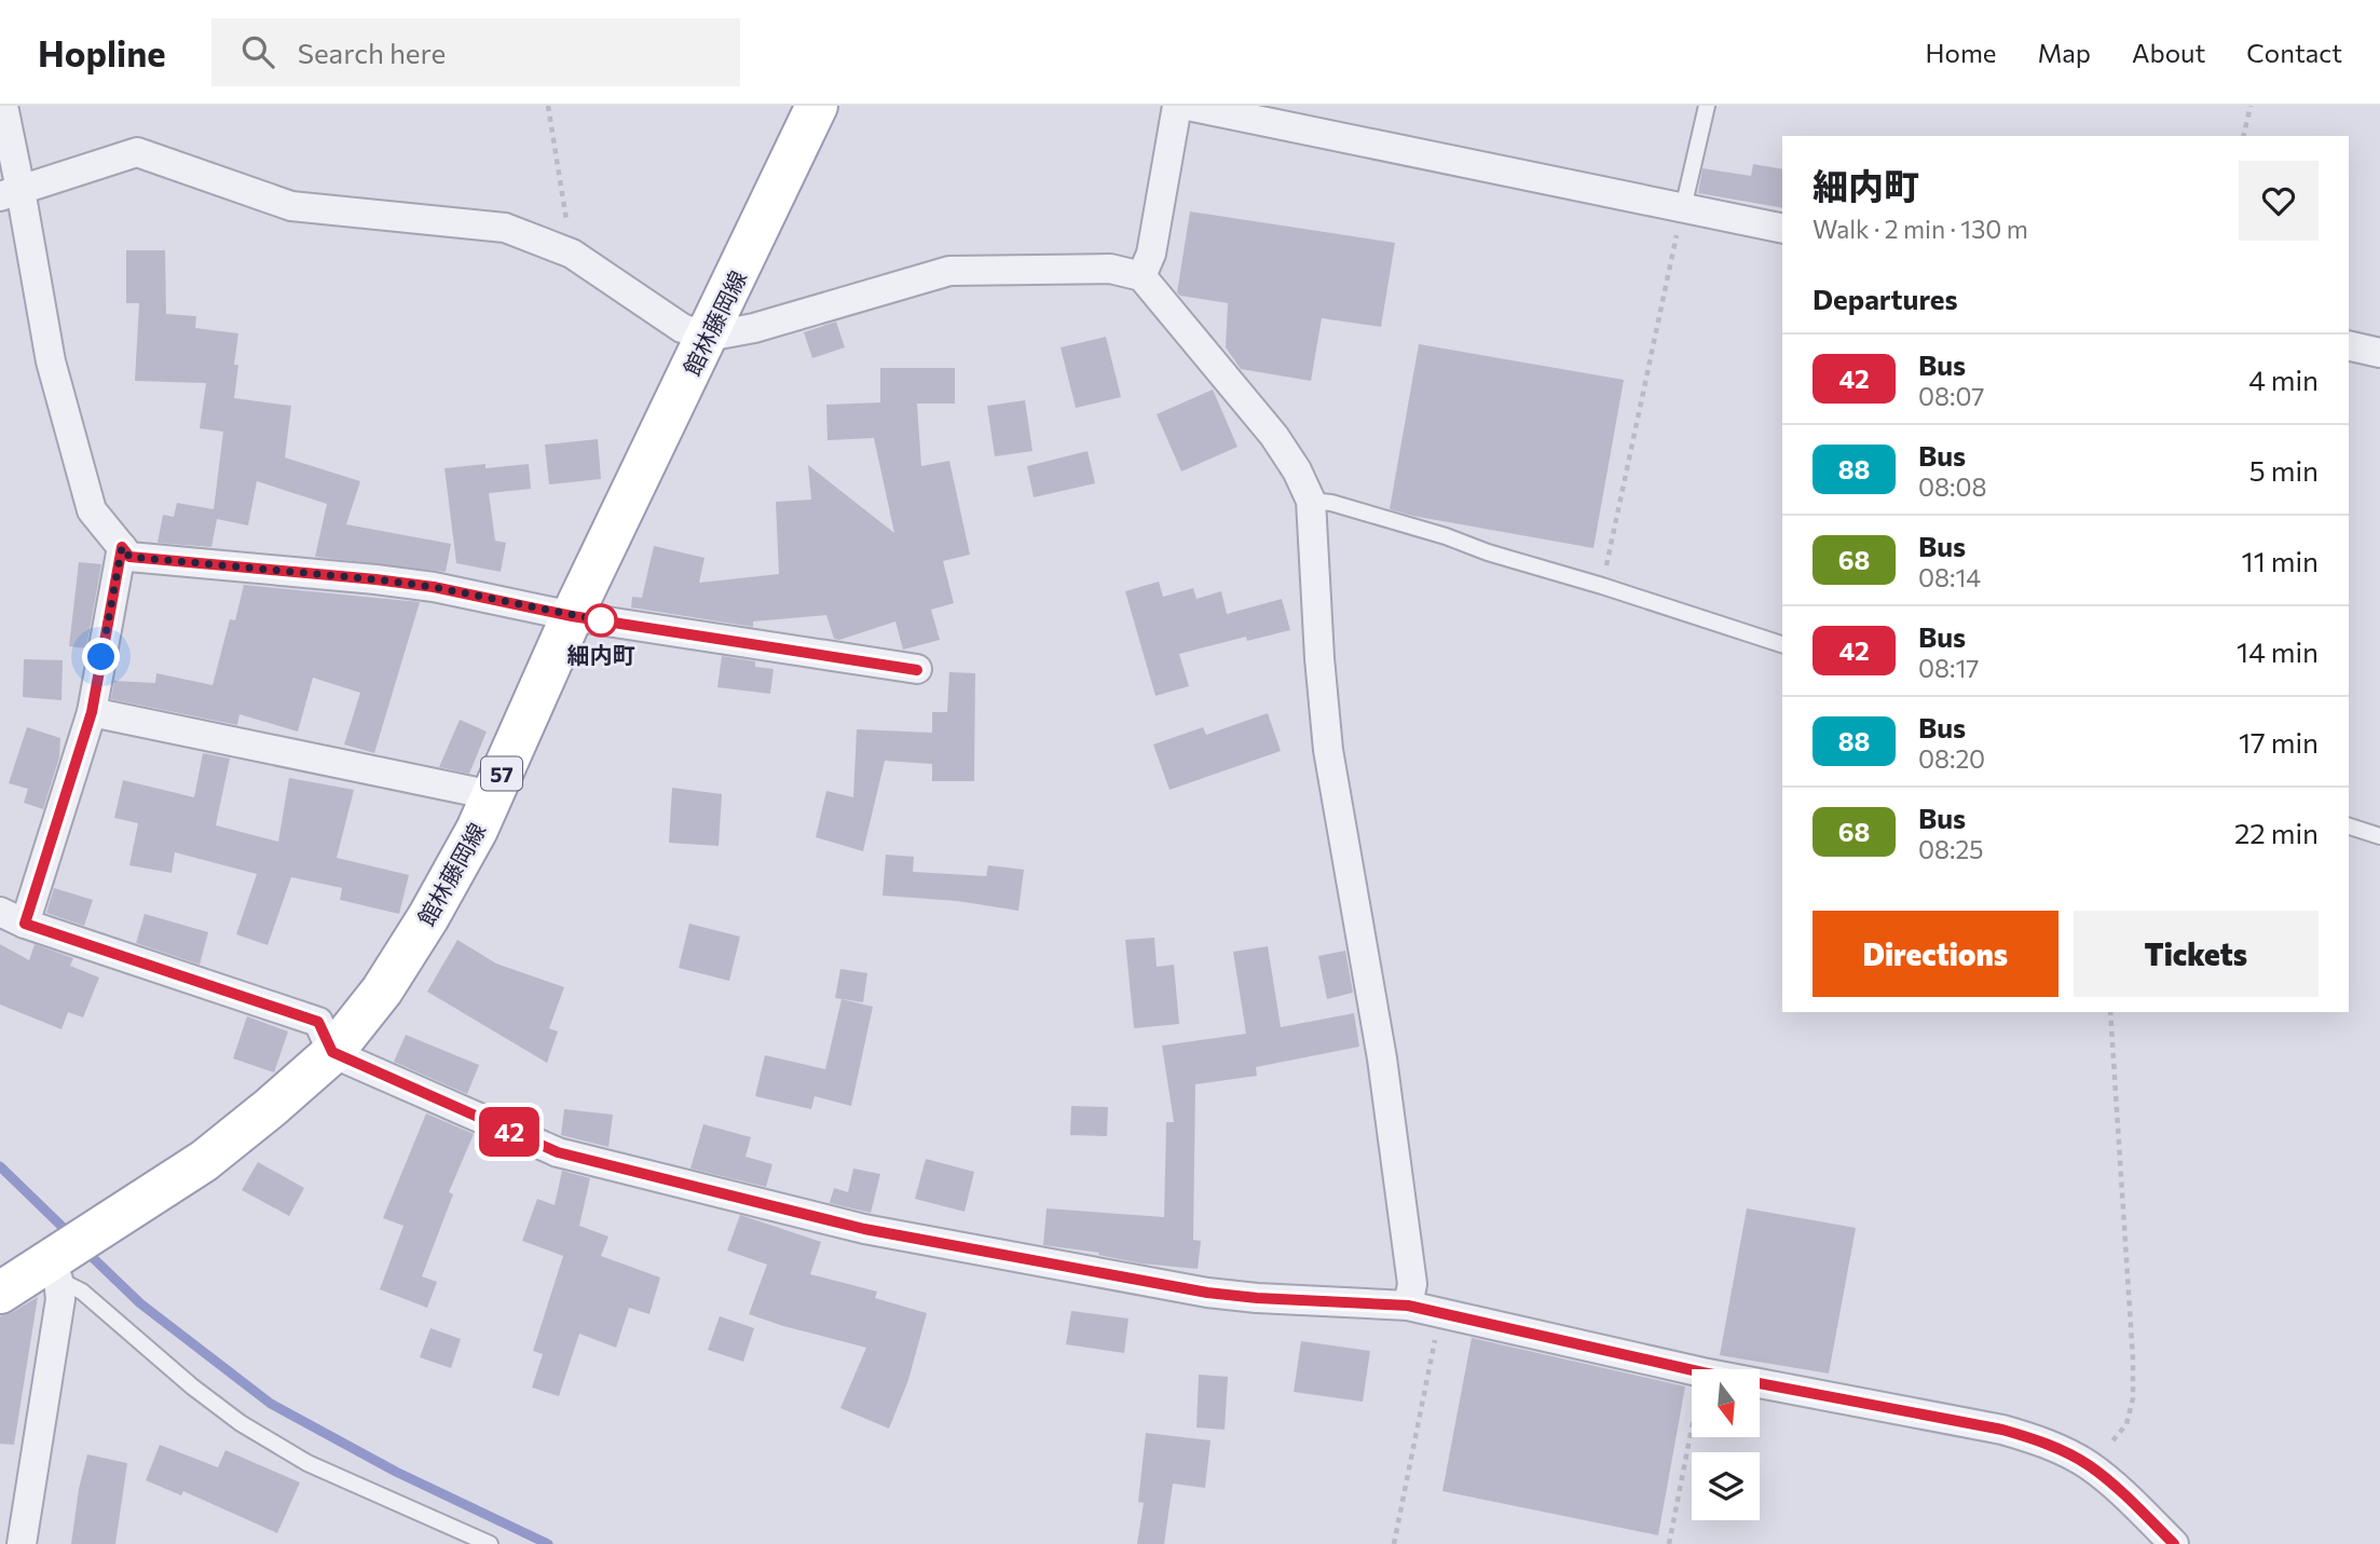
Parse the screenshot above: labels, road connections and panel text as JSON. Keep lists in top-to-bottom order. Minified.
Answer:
{"streets":{"main road":["館林藤岡線","57"]},"places":["細内町"],"lines":["bus line 42"],"north":"bottom","page":{"header":"Hopline","search":"Search here","nav":["Home","Map","About","Contact"],"on_map":"42","heading":[["細内町","Walk · 2 min · 130 m"],"Departures"],"list":[{"mark":"42","name":"Bus","note":"08:07","value":"4 min"},{"mark":"88","name":"Bus","note":"08:08","value":"5 min"},{"mark":"68","name":"Bus","note":"08:14","value":"11 min"},{"mark":"42","name":"Bus","note":"08:17","value":"14 min"},{"mark":"88","name":"Bus","note":"08:20","value":"17 min"},{"mark":"68","name":"Bus","note":"08:25","value":"22 min"}],"buttons":["Directions","Tickets"]}}
